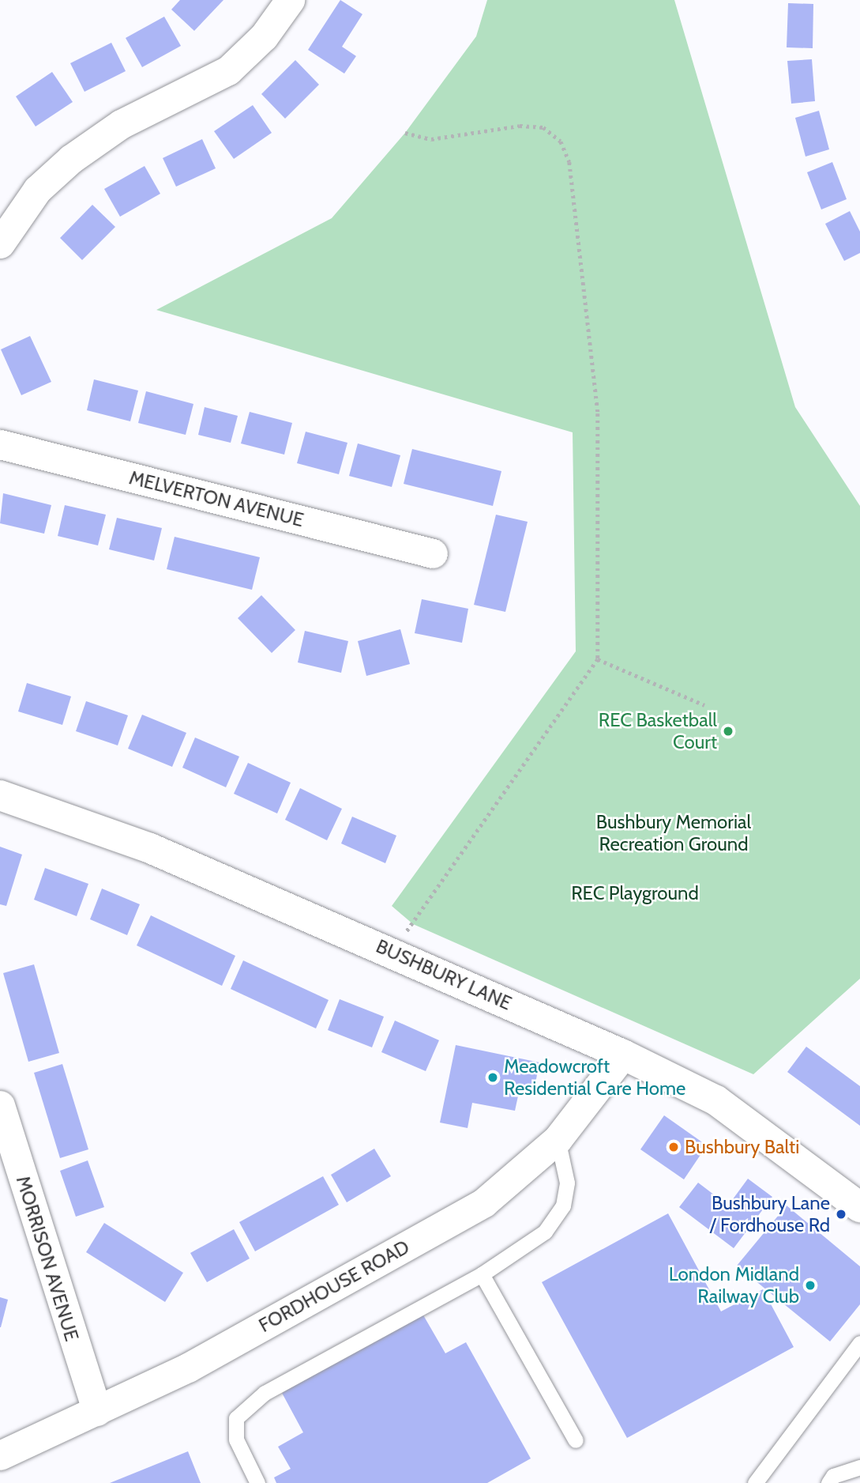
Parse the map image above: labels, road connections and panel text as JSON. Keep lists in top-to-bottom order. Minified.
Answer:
{"streets":{"street":["MELVERTON AVENUE","BUSHBURY LANE","MORRISON AVENUE","FORDHOUSE ROAD"]},"crossings":[["BUSHBURY LANE","FORDHOUSE ROAD"],["MORRISON AVENUE","FORDHOUSE ROAD"]],"parks":["Bushbury Memorial Recreation Ground","REC Playground"],"places":["REC Basketball Court","Meadowcroft Residential Care Home","Bushbury Balti","Bushbury Lane / Fordhouse Rd","London Midland Railway Club"]}
